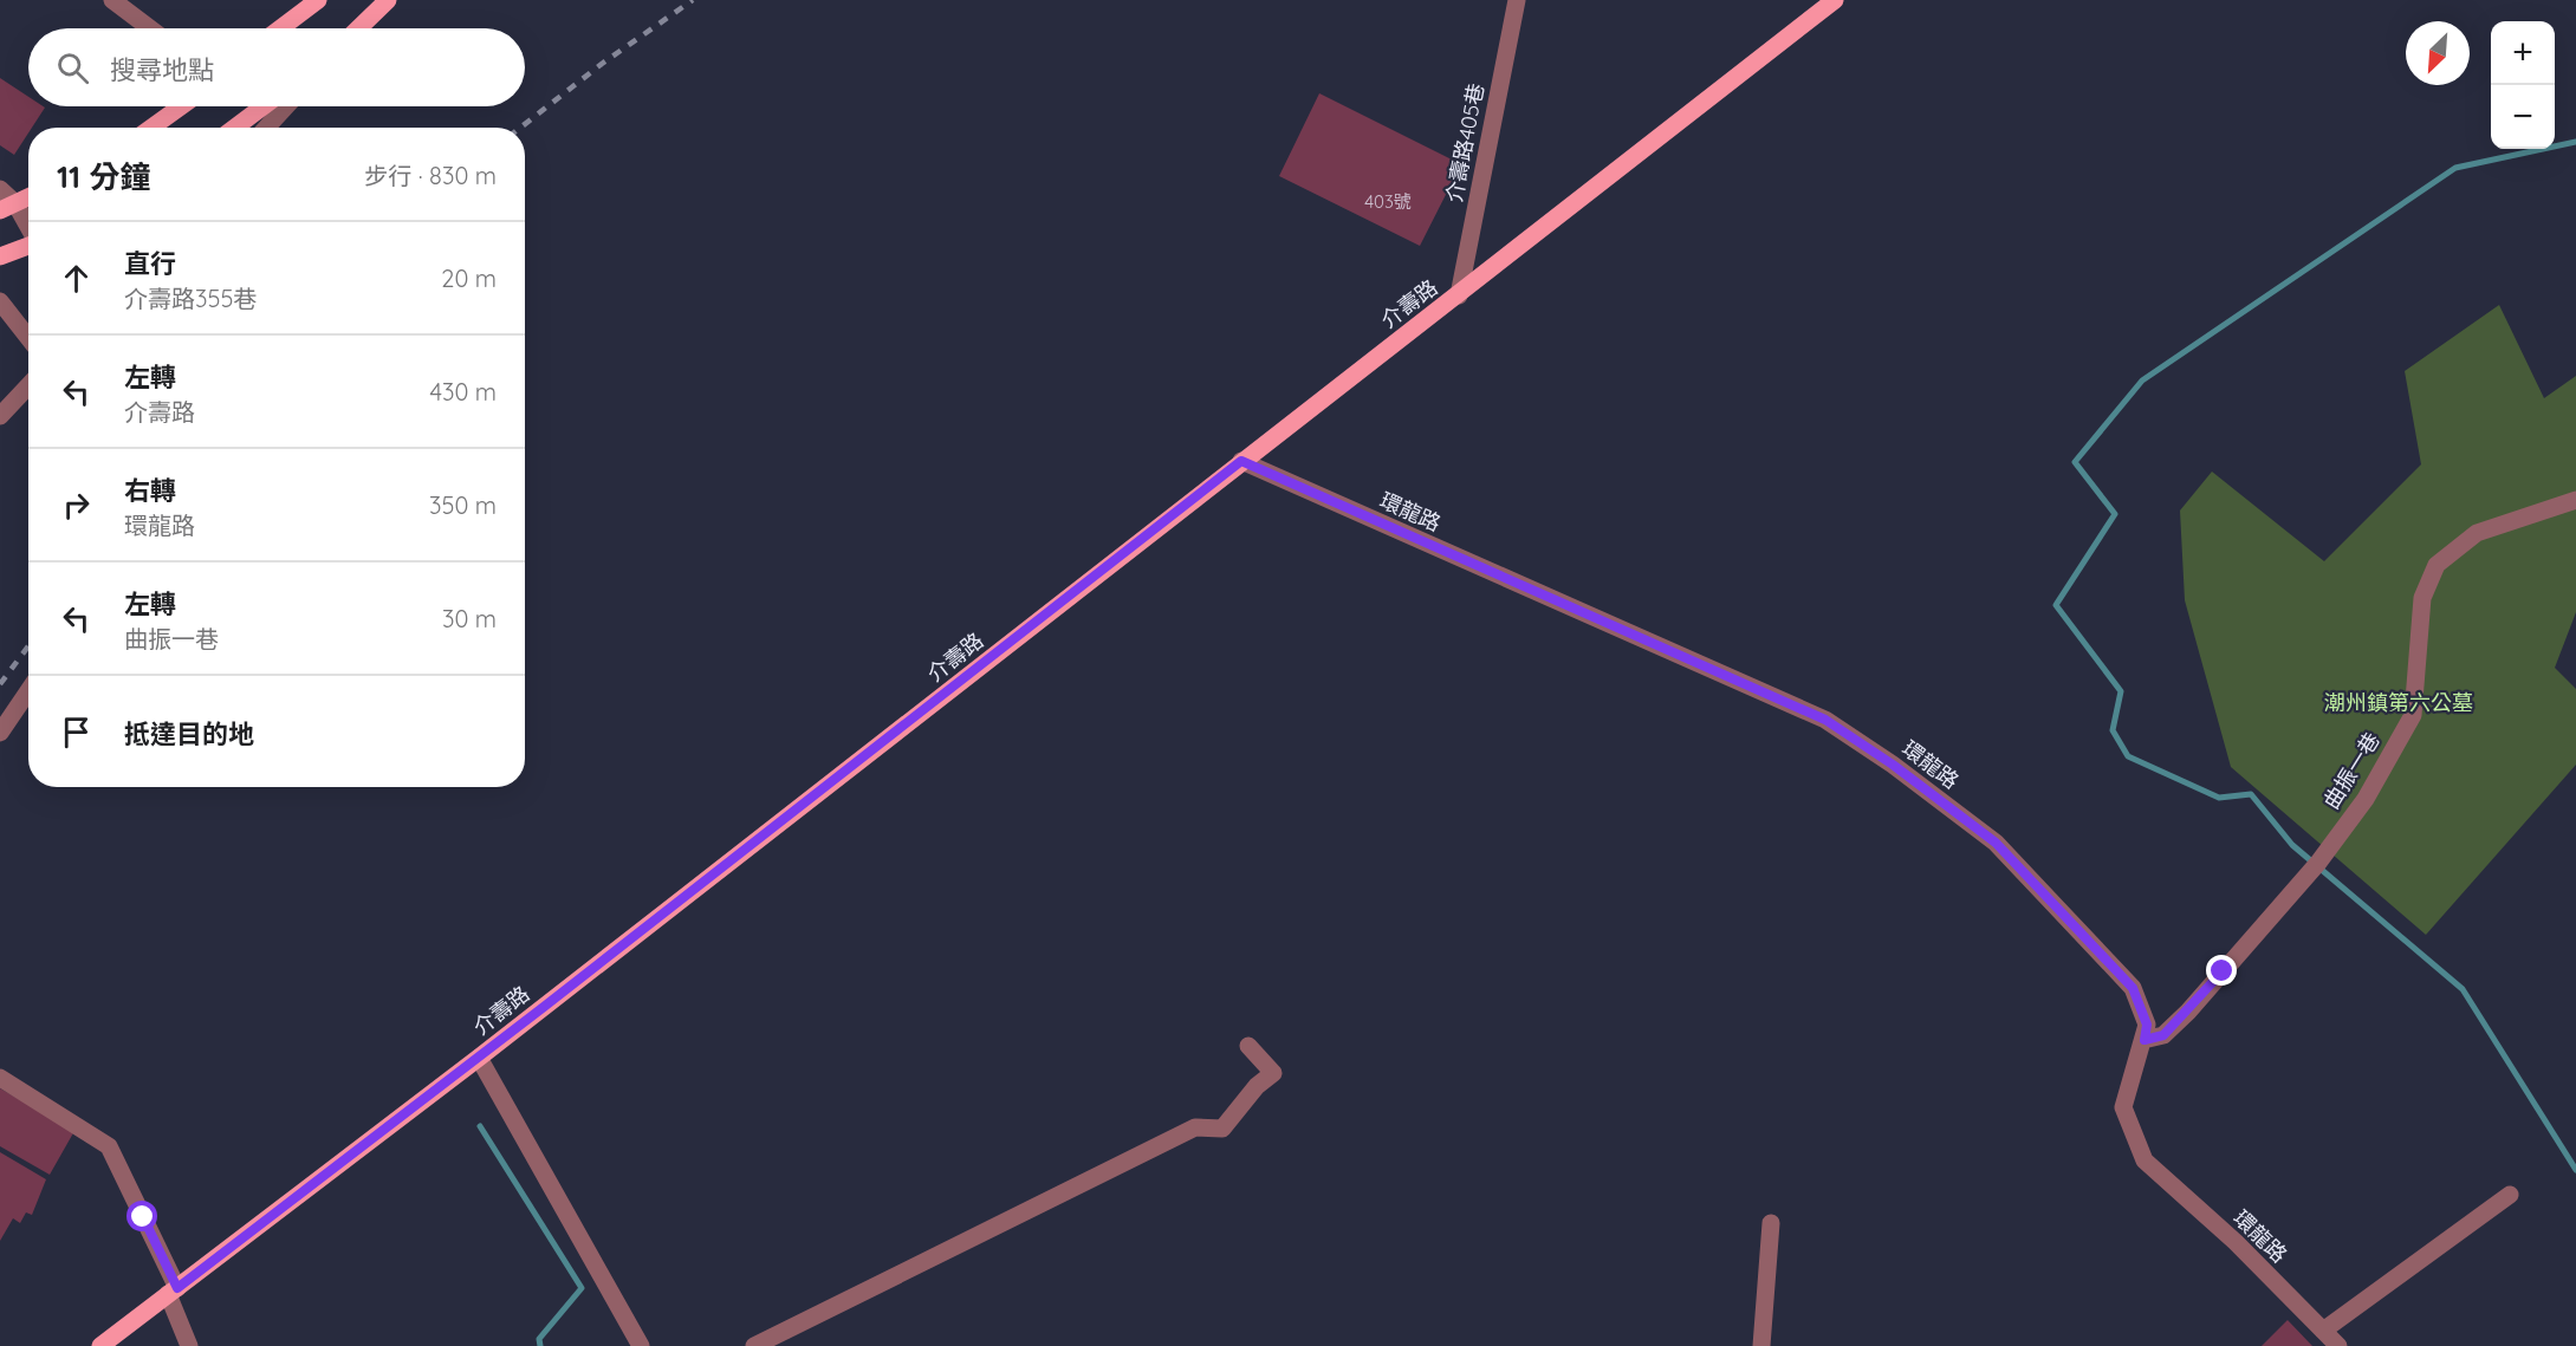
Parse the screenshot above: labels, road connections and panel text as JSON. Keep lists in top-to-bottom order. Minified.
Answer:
{"streets":{"main road":["介壽路"],"street":["介壽路405巷","環龍路","曲振一巷"]},"crossings":[["介壽路405巷","介壽路"],["介壽路","環龍路"],["環龍路","曲振一巷"]],"parks":["潮州鎮第六公墓"],"house_numbers":["403號"],"north":"bottom left","page":{"map_buttons":["+","−"],"search":"搜尋地點","heading":["11 分鐘","步行 · 830 m"],"list":[["直行","介壽路355巷","20 m"],["左轉","介壽路","430 m"],["右轉","環龍路","350 m"],["左轉","曲振一巷","30 m"],"抵達目的地"]}}
